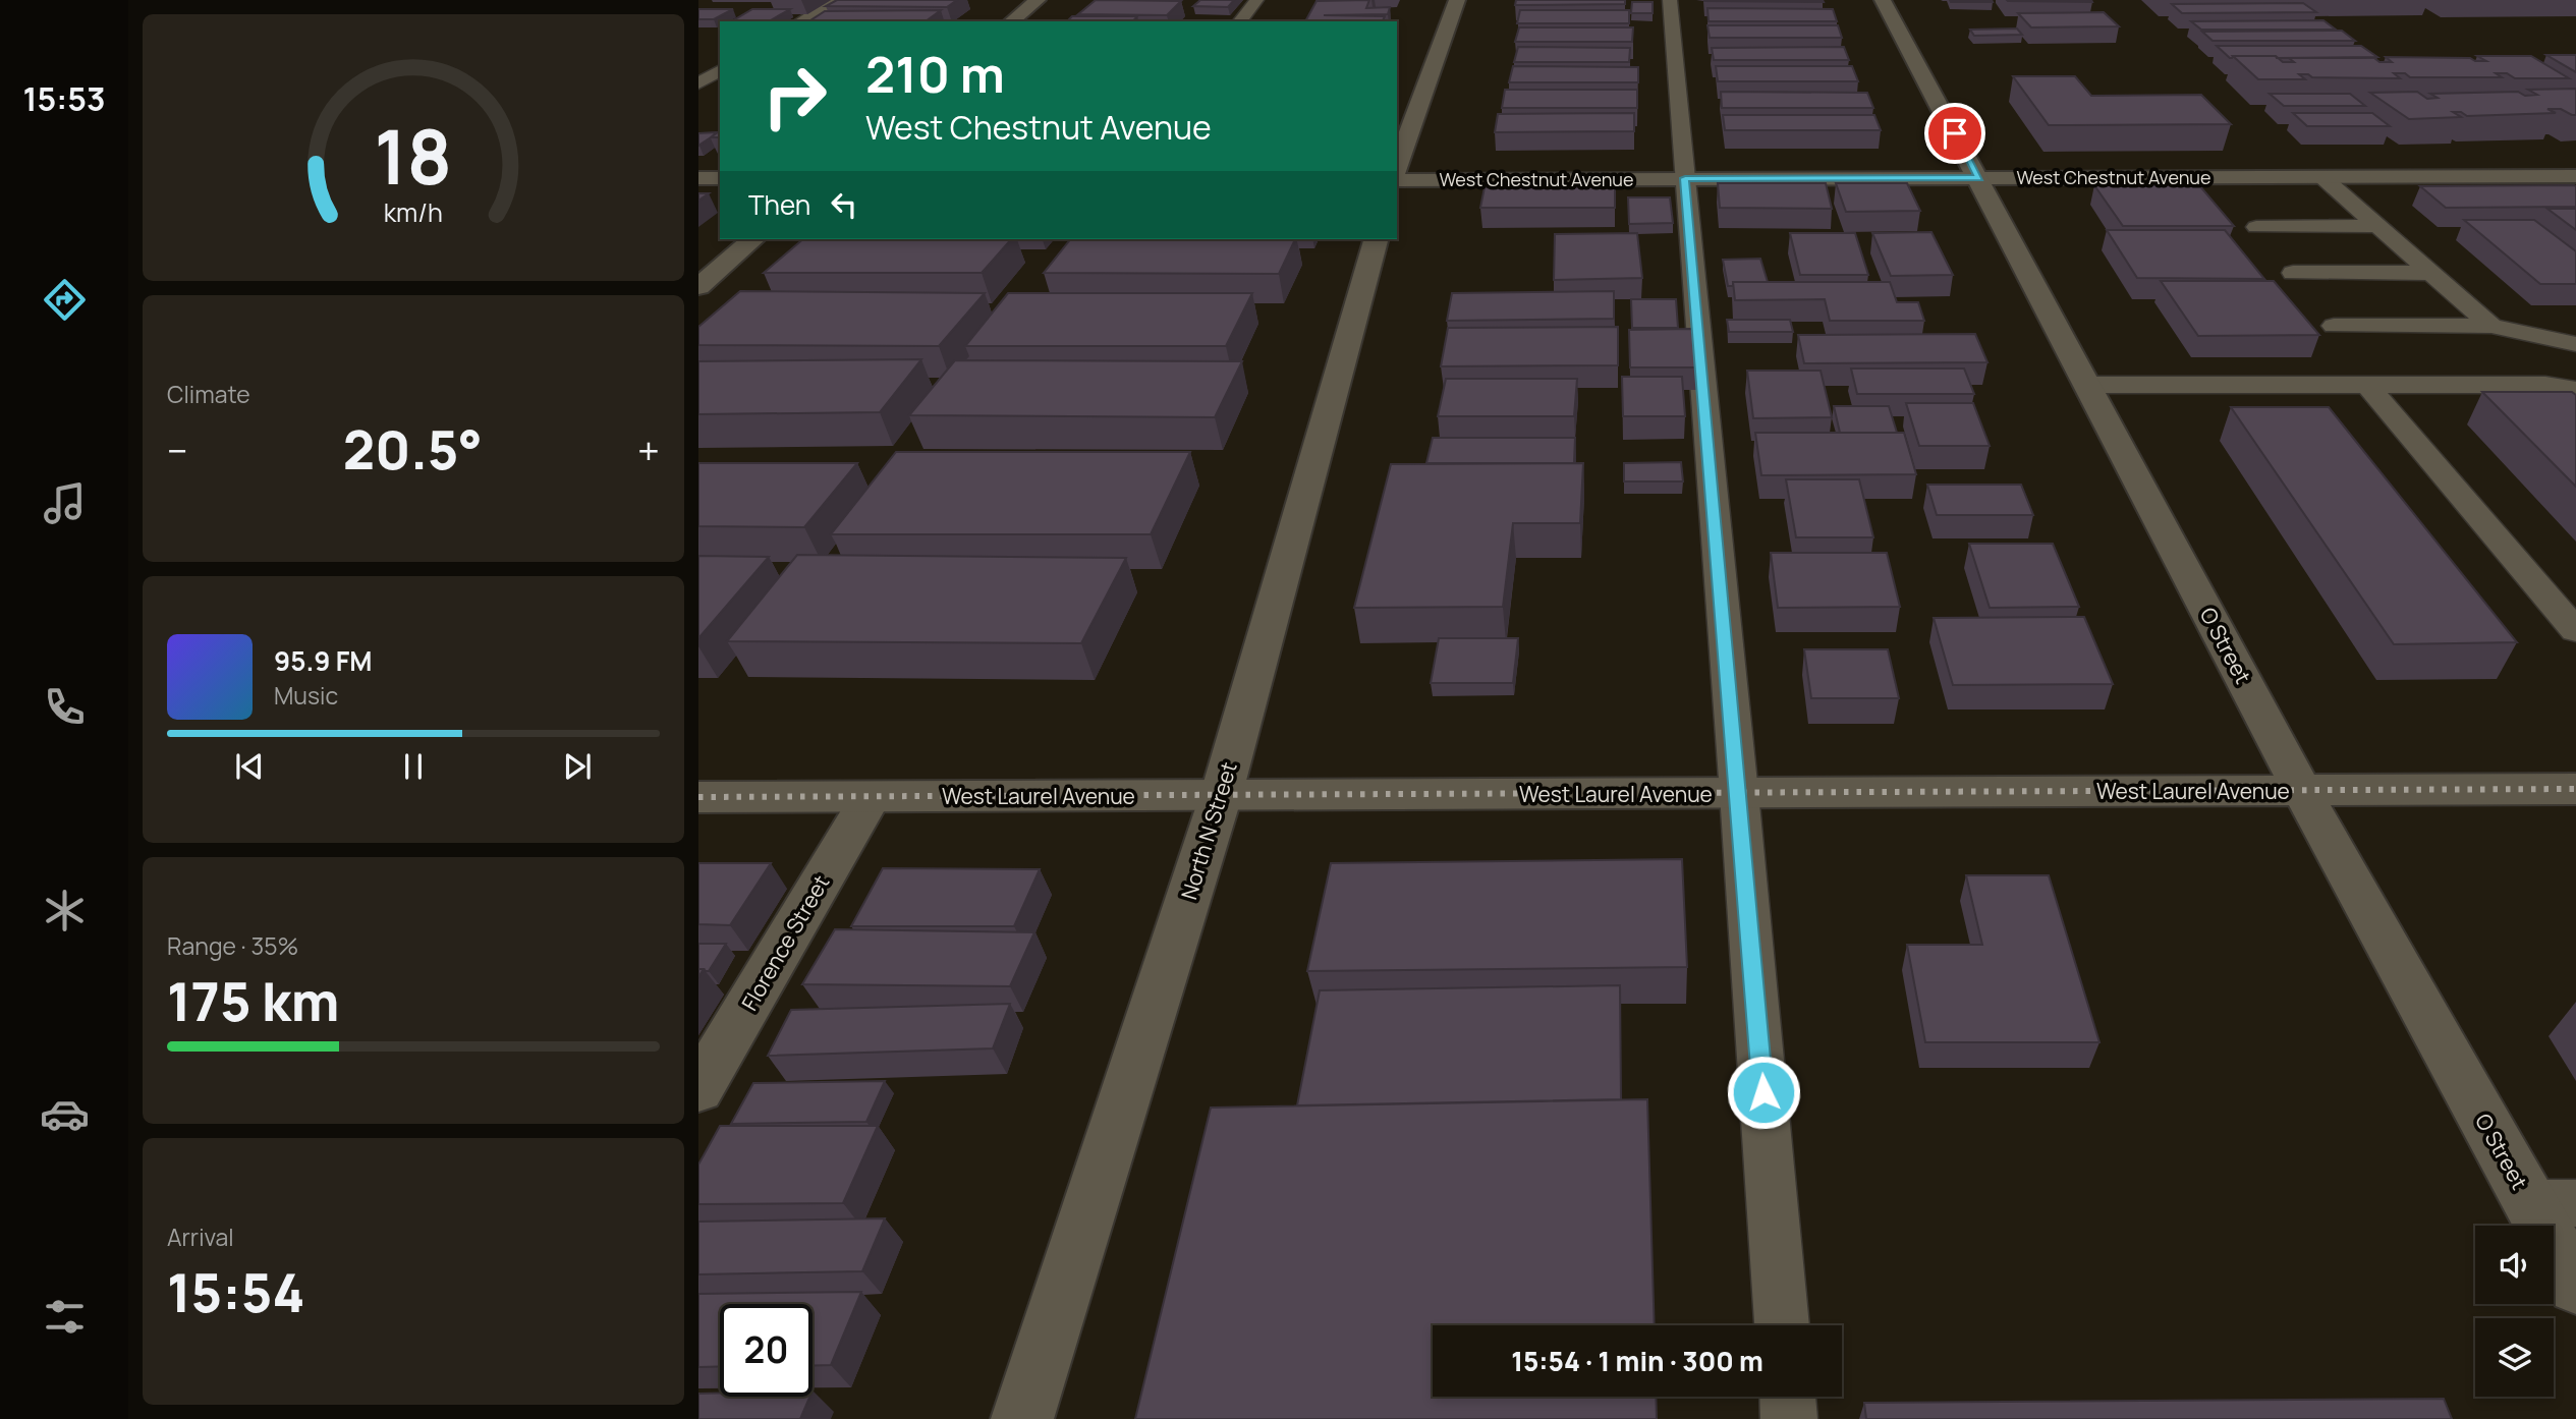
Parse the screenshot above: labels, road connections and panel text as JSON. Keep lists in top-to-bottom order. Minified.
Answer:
{"streets":{"street":["West Chestnut Avenue","O Street","West Laurel Avenue","North N Street","Florence Street"]},"crossings":[["West Chestnut Avenue","O Street"],["O Street","West Laurel Avenue"],["West Laurel Avenue","North N Street"],["West Laurel Avenue","Florence Street"]],"page":{"tabs":"15:53","turn":["210 m","West Chestnut Avenue"],"then":"Then","tile":["Climate",["Range · 35%","175 km"],["Arrival","15:54"]],"heat":["−","20.5°","+"],"song":["95.9 FM","Music"],"limit":"20","trip":"15:54 · 1 min · 300 m","gauge":["18","km/h"]}}
